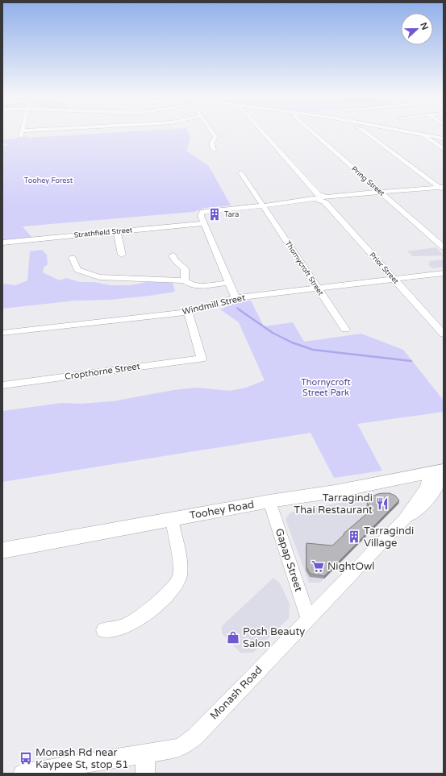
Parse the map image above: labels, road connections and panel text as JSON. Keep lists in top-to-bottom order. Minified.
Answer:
{"streets":{"main road":["Toohey Road"],"street":["Pring Street","Strathfield Street","Thornycroft Street","Prior Street","Windmill Street","Cropthorne Street","Gapap Street","Monash Road"]},"crossings":[["Thornycroft Street","Windmill Street"],["Prior Street","Windmill Street"],["Windmill Street","Cropthorne Street"],["Toohey Road","Gapap Street"],["Toohey Road","Monash Road"],["Gapap Street","Monash Road"]],"parks":["Toohey Forest","Thornycroft Street Park"],"places":{"building":["Tara","Tarragindi Village"],"restaurant":["Tarragindi Thai Restaurant"],"supermarket":["NightOwl"],"shop":["Posh Beauty Salon"],"bus stop":["Monash Rd near Kaypee St, stop 51"]},"north":"right"}
